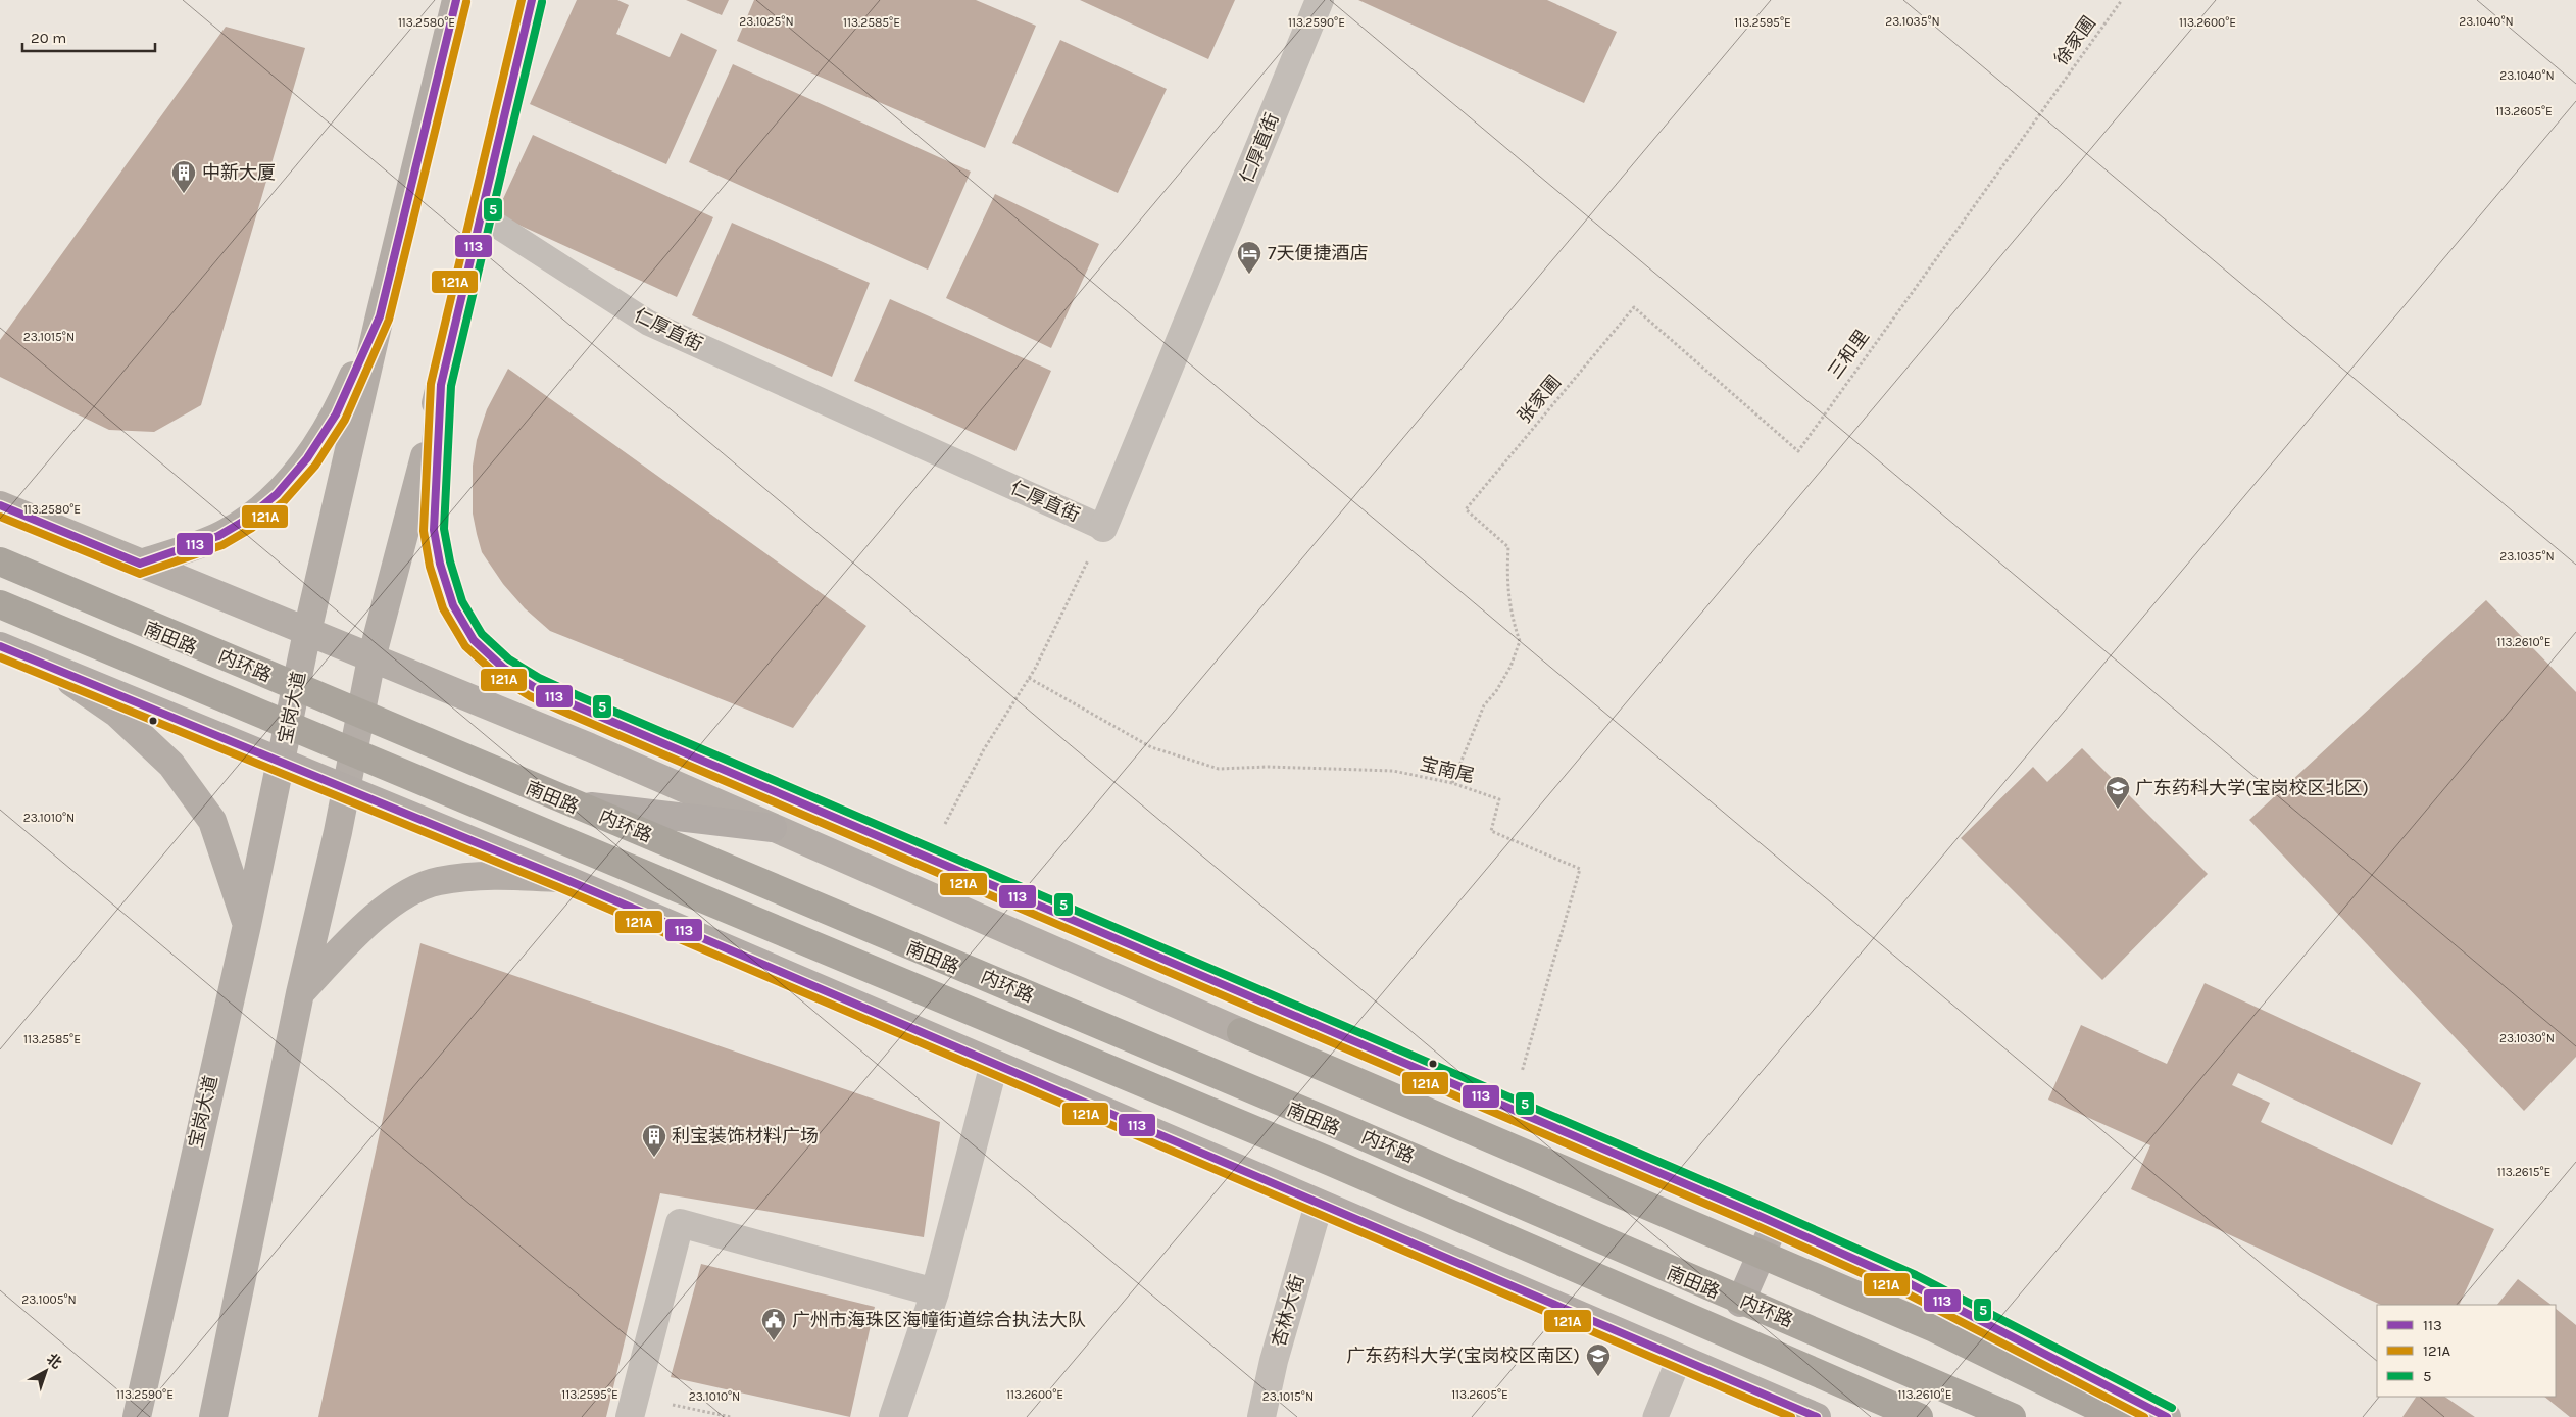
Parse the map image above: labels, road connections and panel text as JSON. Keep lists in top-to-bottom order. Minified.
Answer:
{"streets":{"highway":["内环路"],"main road":["南田路","宝岗大道"],"street":["仁厚直街","杏林大街"],"path":["徐家圃","三和里","张家圃","宝南尾"]},"crossings":[["徐家圃","三和里"],["三和里","张家圃"],["张家圃","宝南尾"],["南田路","宝岗大道"]],"places":{"building":["中新大厦","利宝装饰材料广场"],"hotel":["7天便捷酒店"],"school or university":["广东药科大学(宝岗校区北区)","广东药科大学(宝岗校区南区)"],"public building":["广州市海珠区海幢街道综合执法大队"]},"lines":["transit line 113","transit line 121A","transit line 5"],"legend":["113","121A","5"],"scale_bar":"20 m","north":"top right","coordinates":["23.1035°N","23.1025°N","23.1040°N","113.2580°E","113.2585°E","113.2590°E","113.2595°E","113.2600°E","113.2605°E","23.1015°N","113.2610°E","23.1010°N","23.1030°N","113.2615°E","23.1005°N"]}
